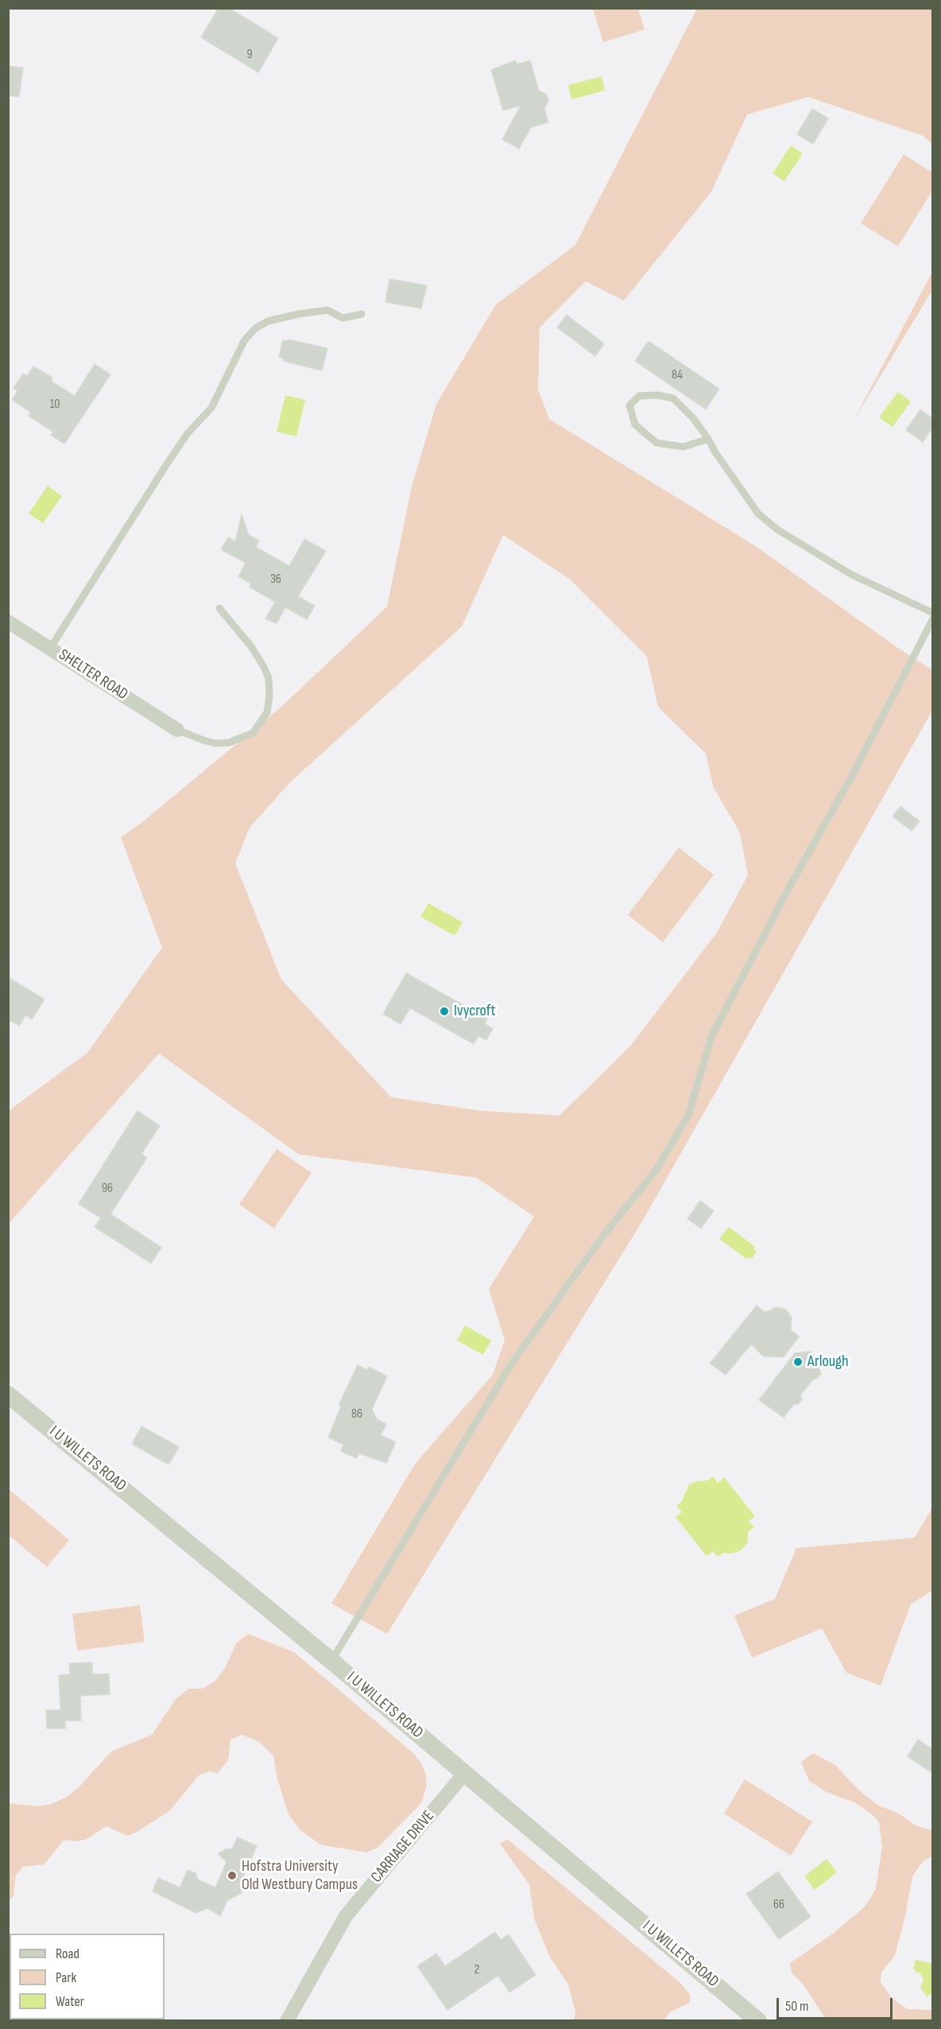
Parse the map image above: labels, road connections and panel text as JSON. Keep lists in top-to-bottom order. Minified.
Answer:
{"streets":{"street":["SHELTER ROAD","I U WILLETS ROAD","CARRIAGE DRIVE"]},"crossings":[["I U WILLETS ROAD","CARRIAGE DRIVE"]],"places":["Ivycroft","Arlough","Hofstra University Old Westbury Campus"],"house_numbers":["9","84","10","36","96","86","66","2"],"legend":["Road","Park","Water"],"scale_bar":"50 m"}
